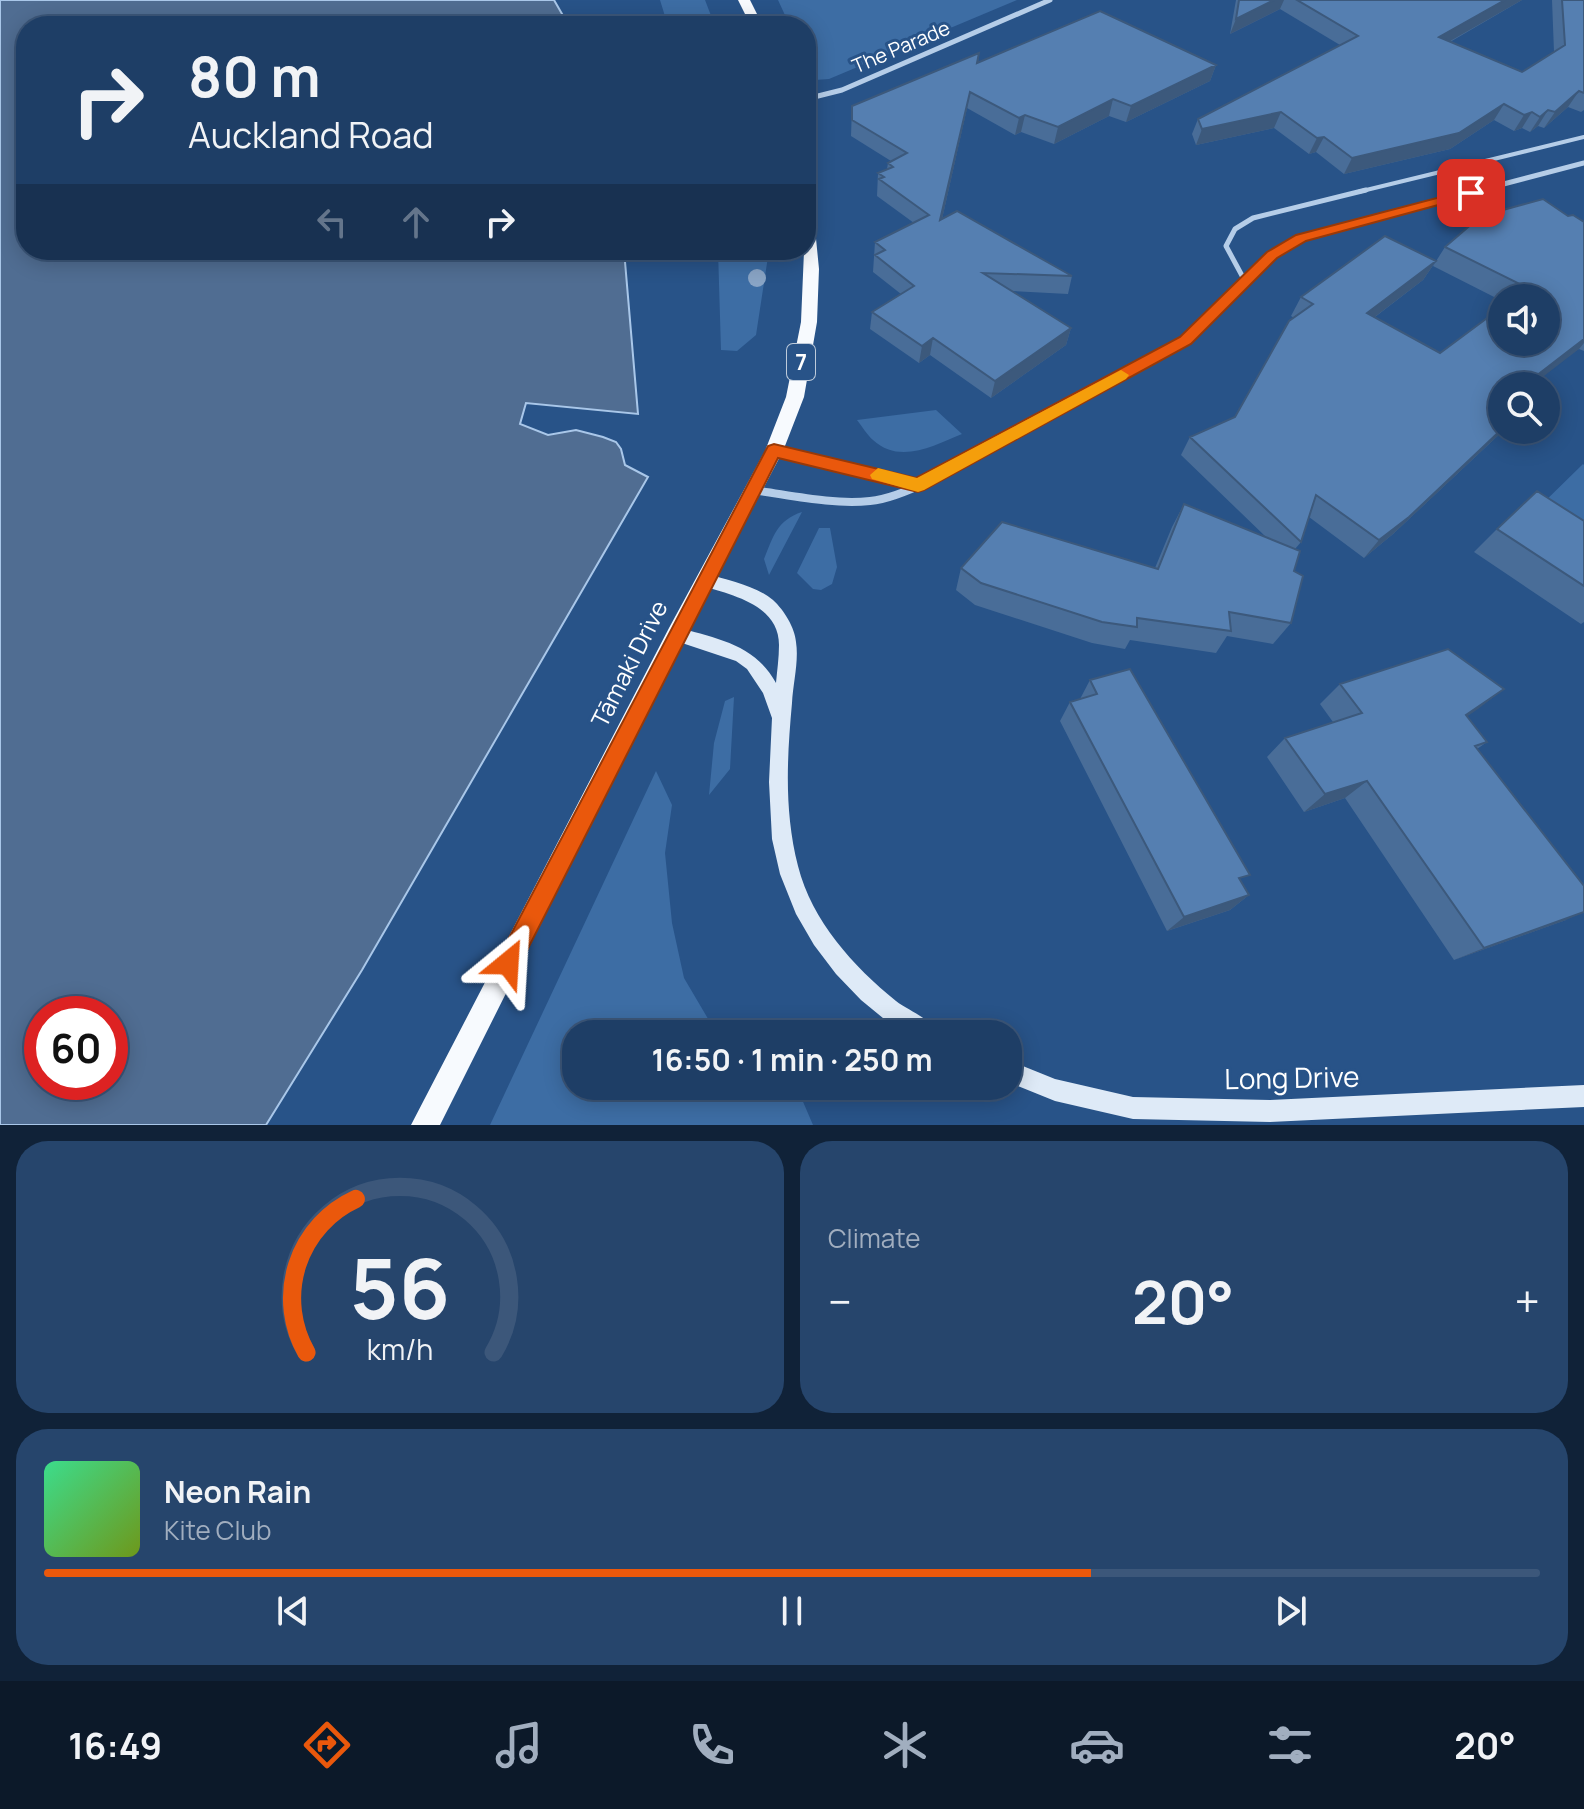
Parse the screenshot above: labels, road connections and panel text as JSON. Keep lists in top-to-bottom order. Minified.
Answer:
{"streets":{"main road":["7","Tāmaki Drive"],"street":["The Parade","Long Drive"]},"page":{"turn":["80 m","Auckland Road"],"limit":"60","trip":"16:50 · 1 min · 250 m","tile":"Climate","heat":["−","20°","+"],"song":["Neon Rain","Kite Club"],"tabs":["16:49","20°"],"gauge":["56","km/h"]}}
